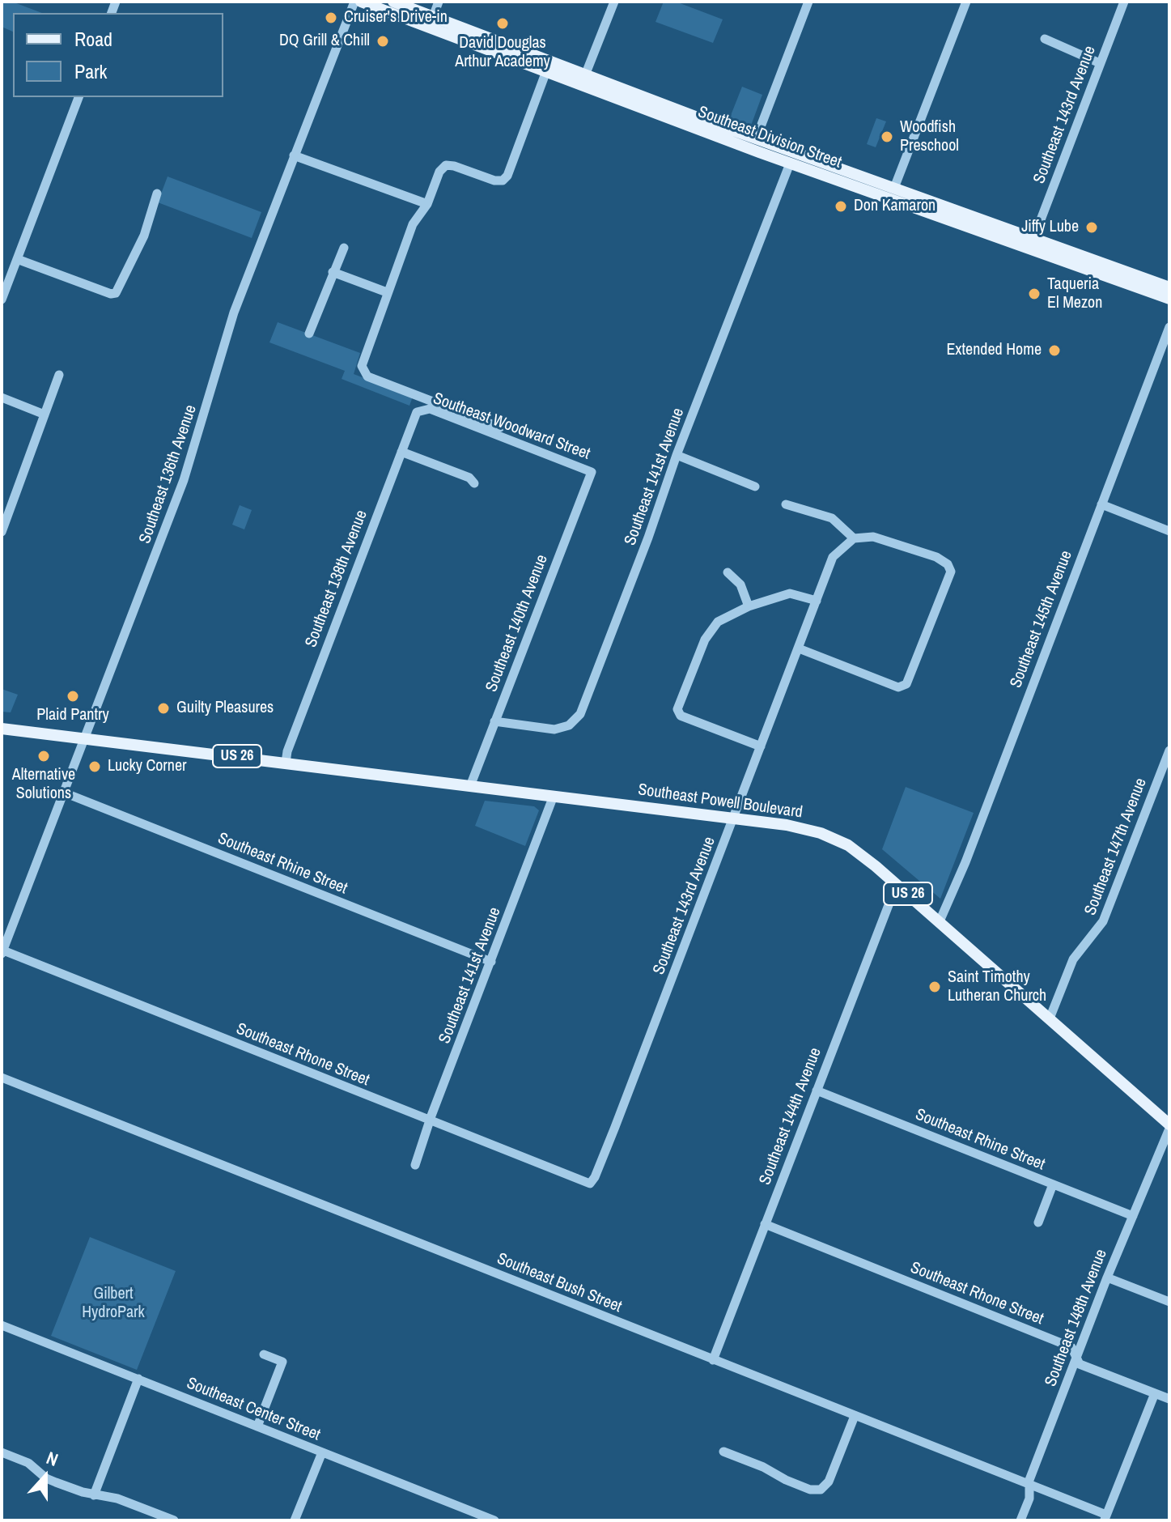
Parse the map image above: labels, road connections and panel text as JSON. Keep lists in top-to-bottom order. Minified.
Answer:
{"streets":{"main road":["Southeast Division Street","US 26","Southeast Powell Boulevard"],"street":["Southeast 143rd Avenue","Southeast Woodward Street","Southeast 136th Avenue","Southeast 141st Avenue","Southeast 138th Avenue","Southeast 145th Avenue","Southeast 140th Avenue","Southeast 147th Avenue","Southeast Rhine Street","Southeast Rhone Street","Southeast 144th Avenue","Southeast Bush Street","Southeast 148th Avenue","Southeast Center Street"]},"crossings":[["Southeast 143rd Avenue","Southeast Division Street"],["Southeast 143rd Avenue","Southeast Powell Boulevard"],["Southeast 143rd Avenue","Southeast Rhone Street"],["Southeast Division Street","Southeast 141st Avenue"],["Southeast Woodward Street","Southeast 138th Avenue"],["Southeast Woodward Street","Southeast 140th Avenue"],["Southeast 136th Avenue","Southeast Powell Boulevard"],["Southeast 136th Avenue","Southeast Rhine Street"],["Southeast 136th Avenue","Southeast Rhone Street"],["Southeast 141st Avenue","Southeast 140th Avenue"],["Southeast 141st Avenue","Southeast Powell Boulevard"],["Southeast 141st Avenue","Southeast Rhine Street"],["Southeast 141st Avenue","Southeast Rhone Street"],["Southeast 138th Avenue","Southeast Powell Boulevard"],["Southeast 145th Avenue","Southeast Powell Boulevard"],["Southeast 140th Avenue","Southeast Powell Boulevard"],["Southeast Powell Boulevard","Southeast 147th Avenue"],["Southeast Powell Boulevard","Southeast 144th Avenue"],["Southeast Powell Boulevard","Southeast 148th Avenue"],["Southeast Rhine Street","Southeast 144th Avenue"],["Southeast Rhine Street","Southeast 148th Avenue"],["Southeast Rhone Street","Southeast 144th Avenue"],["Southeast Rhone Street","Southeast 148th Avenue"],["Southeast 144th Avenue","Southeast Bush Street"],["Southeast Bush Street","Southeast 148th Avenue"]],"parks":["Gilbert HydroPark"],"places":["Cruiser's Drive-in","David Douglas Arthur Academy","DQ Grill & Chill","Woodfish Preschool","Don Kamaron","Jiffy Lube","Taqueria El Mezon","Extended Home","Plaid Pantry","Guilty Pleasures","Alternative Solutions","Lucky Corner","Saint Timothy Lutheran Church"],"legend":["Road","Park"],"north":"top"}
